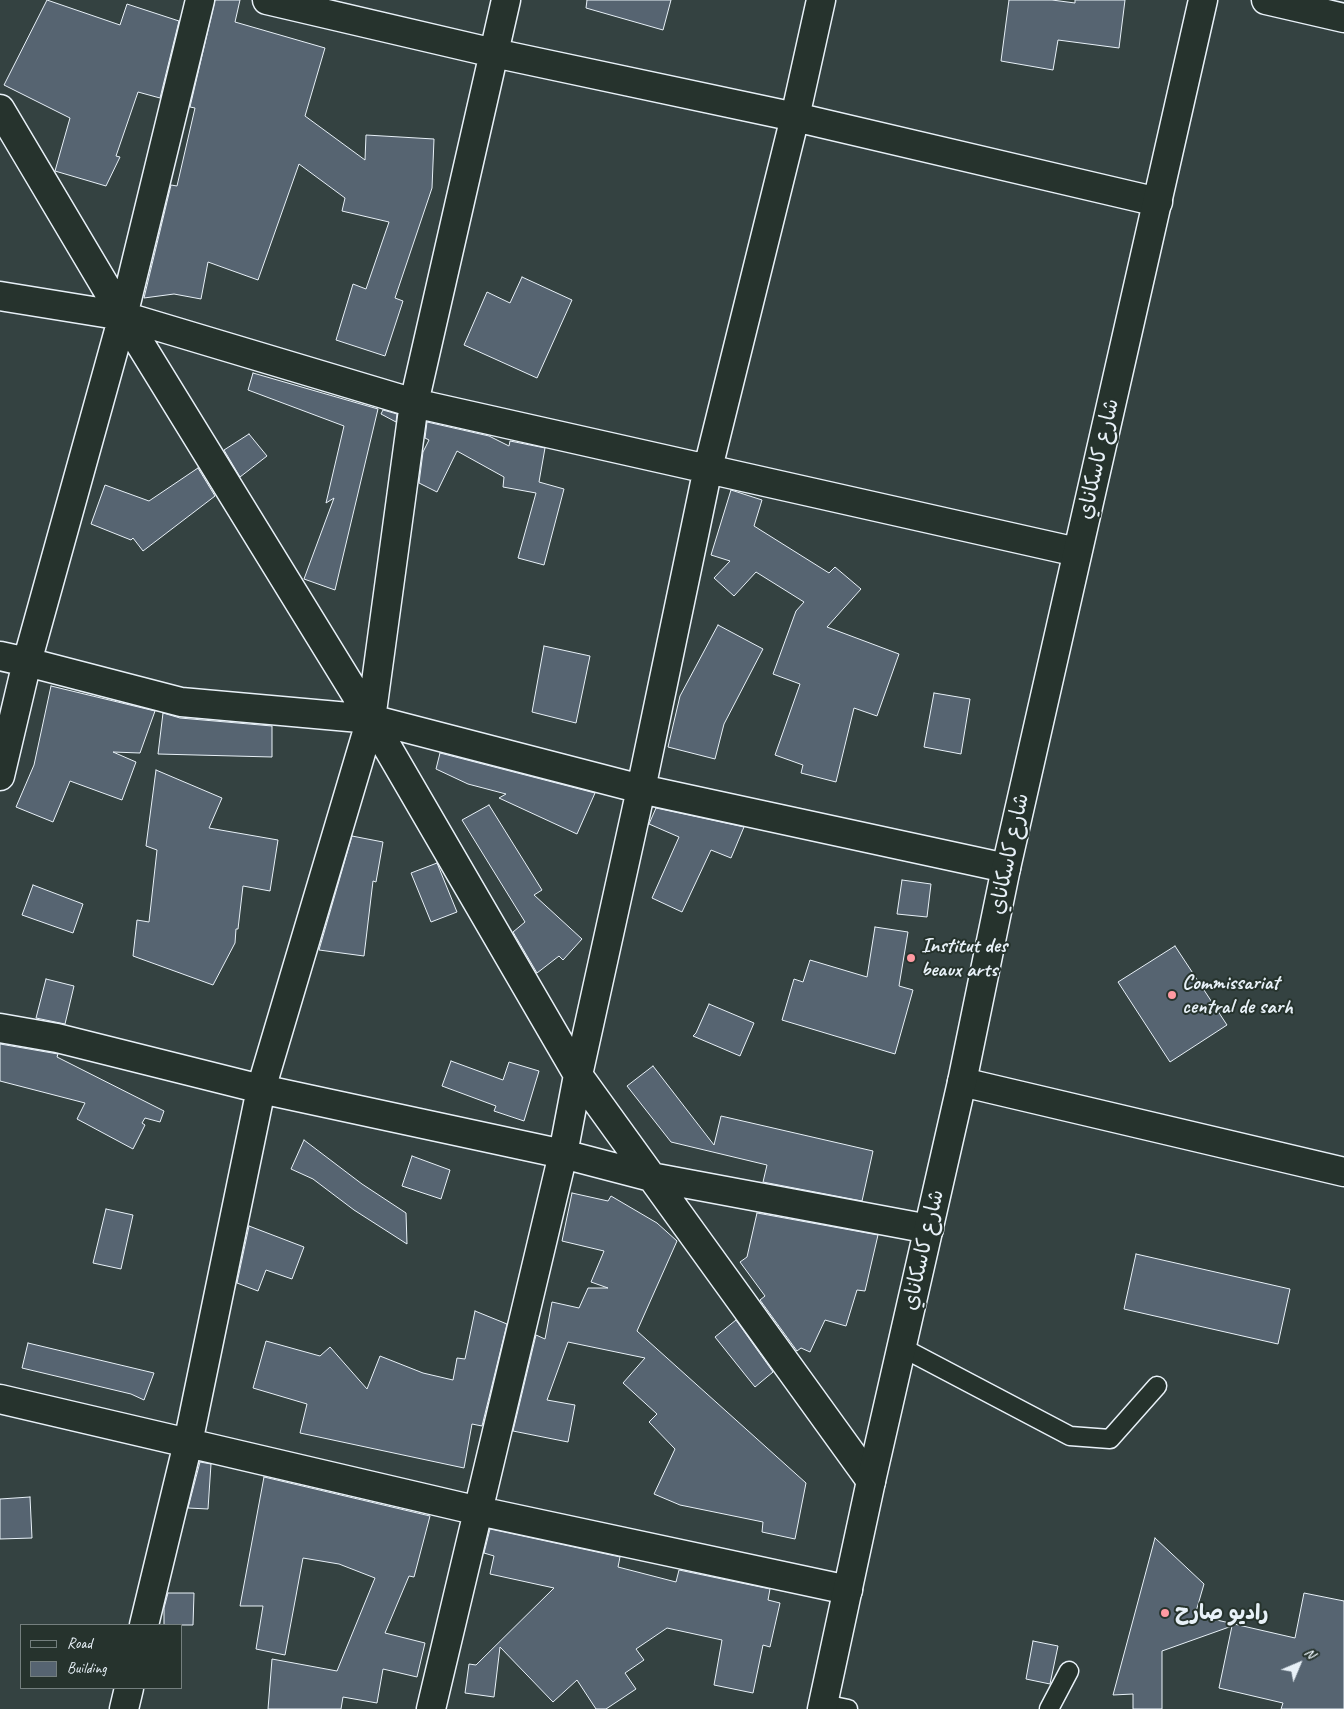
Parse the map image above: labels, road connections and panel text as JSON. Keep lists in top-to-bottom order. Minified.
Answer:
{"streets":{"street":["شارع كاسكاناي"]},"places":["Institut des beaux arts","Commissariat central de sarh","راديو صارح"],"legend":["Road","Building"],"north":"top right"}
